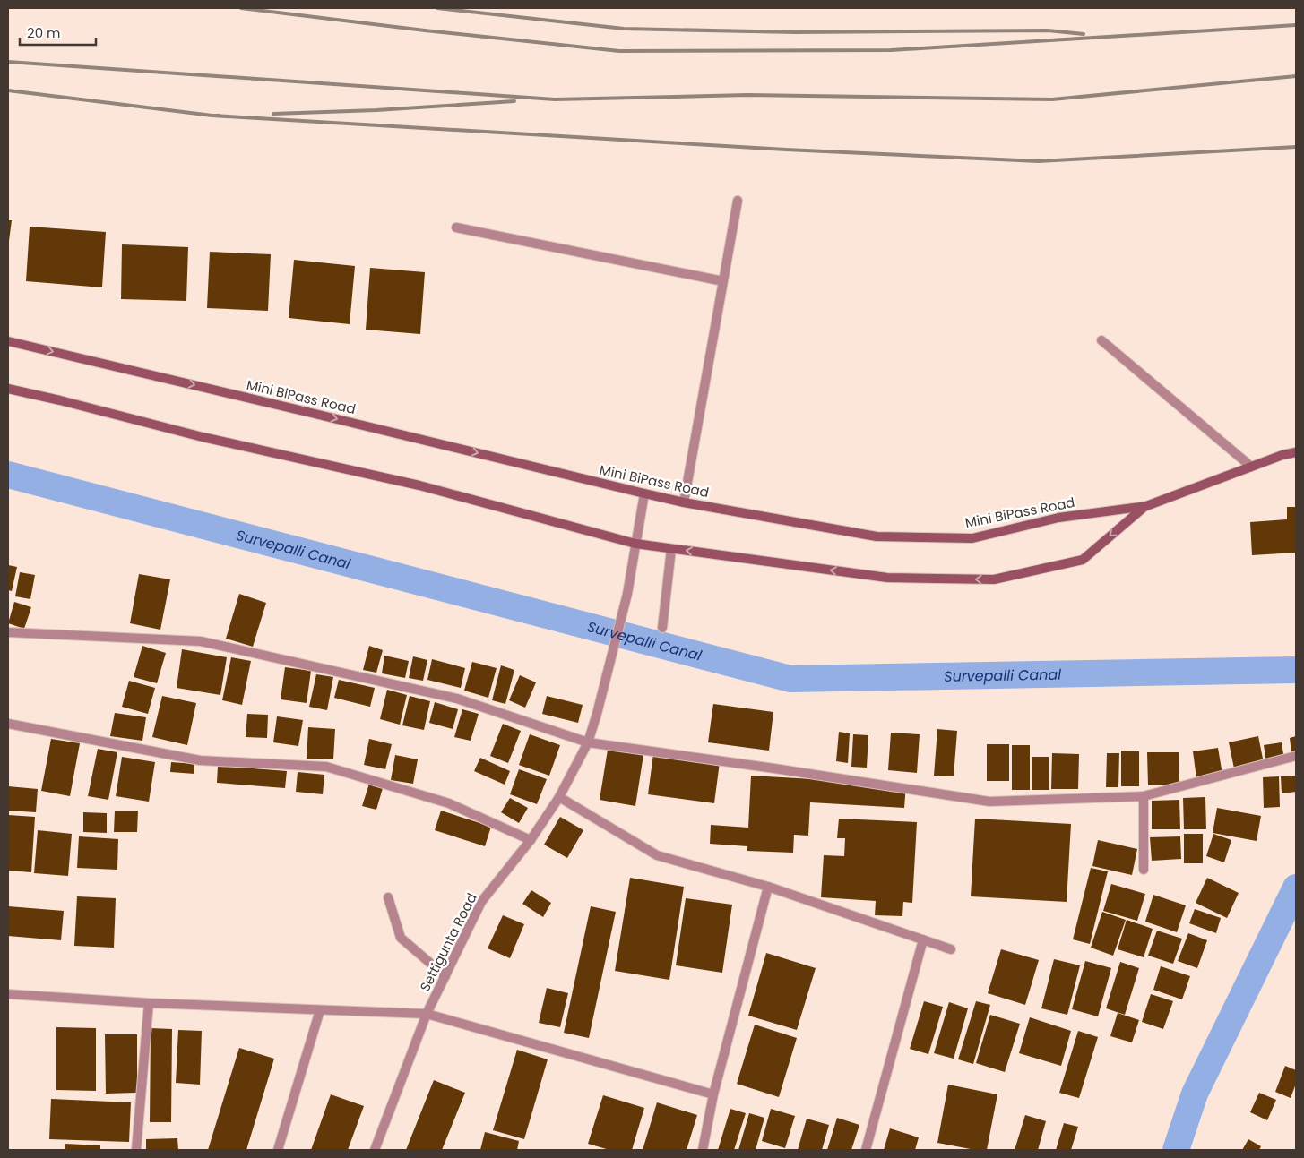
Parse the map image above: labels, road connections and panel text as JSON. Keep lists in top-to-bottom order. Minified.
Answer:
{"streets":{"main road":["Mini BiPass Road"],"street":["Settigunta Road"]},"crossings":[["Mini BiPass Road","Settigunta Road"]],"water":["Survepalli Canal"],"scale_bar":"20 m"}
